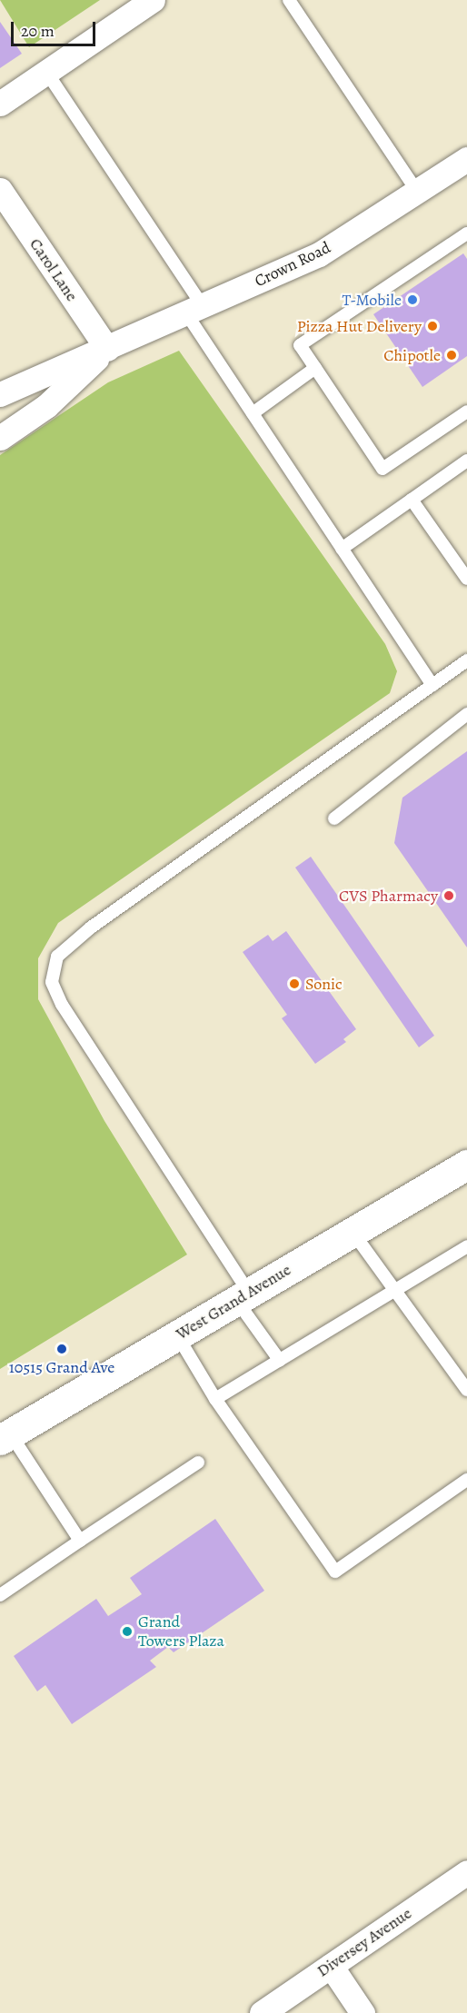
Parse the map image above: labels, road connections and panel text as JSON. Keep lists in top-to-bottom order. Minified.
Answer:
{"streets":{"main road":["West Grand Avenue"],"street":["Crown Road","Carol Lane","Diversey Avenue"]},"crossings":[["Crown Road","Carol Lane"]],"places":["T-Mobile","Pizza Hut Delivery","Chipotle","CVS Pharmacy","Sonic","10515 Grand Ave","Grand Towers Plaza"],"scale_bar":"20 m"}
